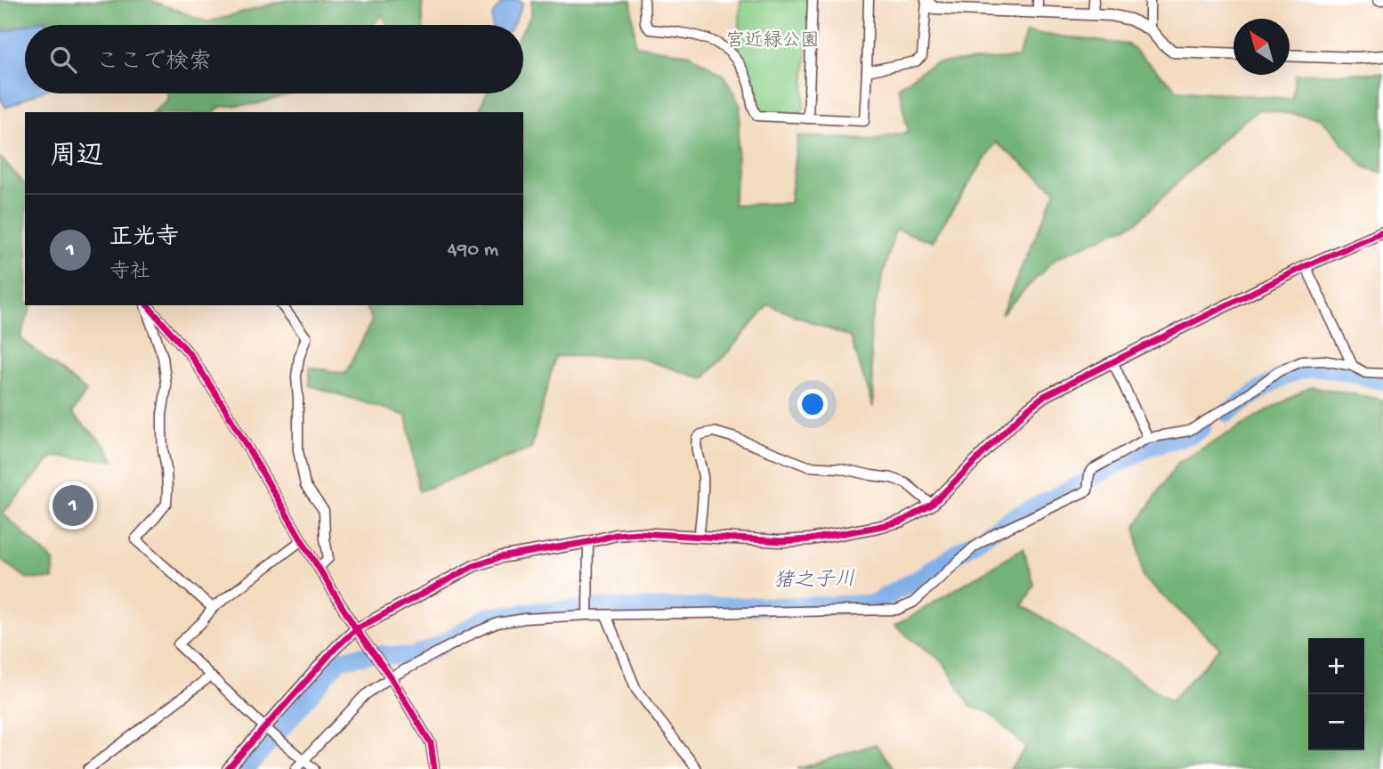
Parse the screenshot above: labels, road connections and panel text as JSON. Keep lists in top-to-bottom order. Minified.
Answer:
{"water":["猪之子川"],"parks":["宮近緑公園"],"north":"top left","page":{"search":"ここで検索","heading":"周辺","list":[{"mark":"1","name":"正光寺","note":"寺社","value":"490 m"}],"pins":"1","map_buttons":["+","−"]}}
